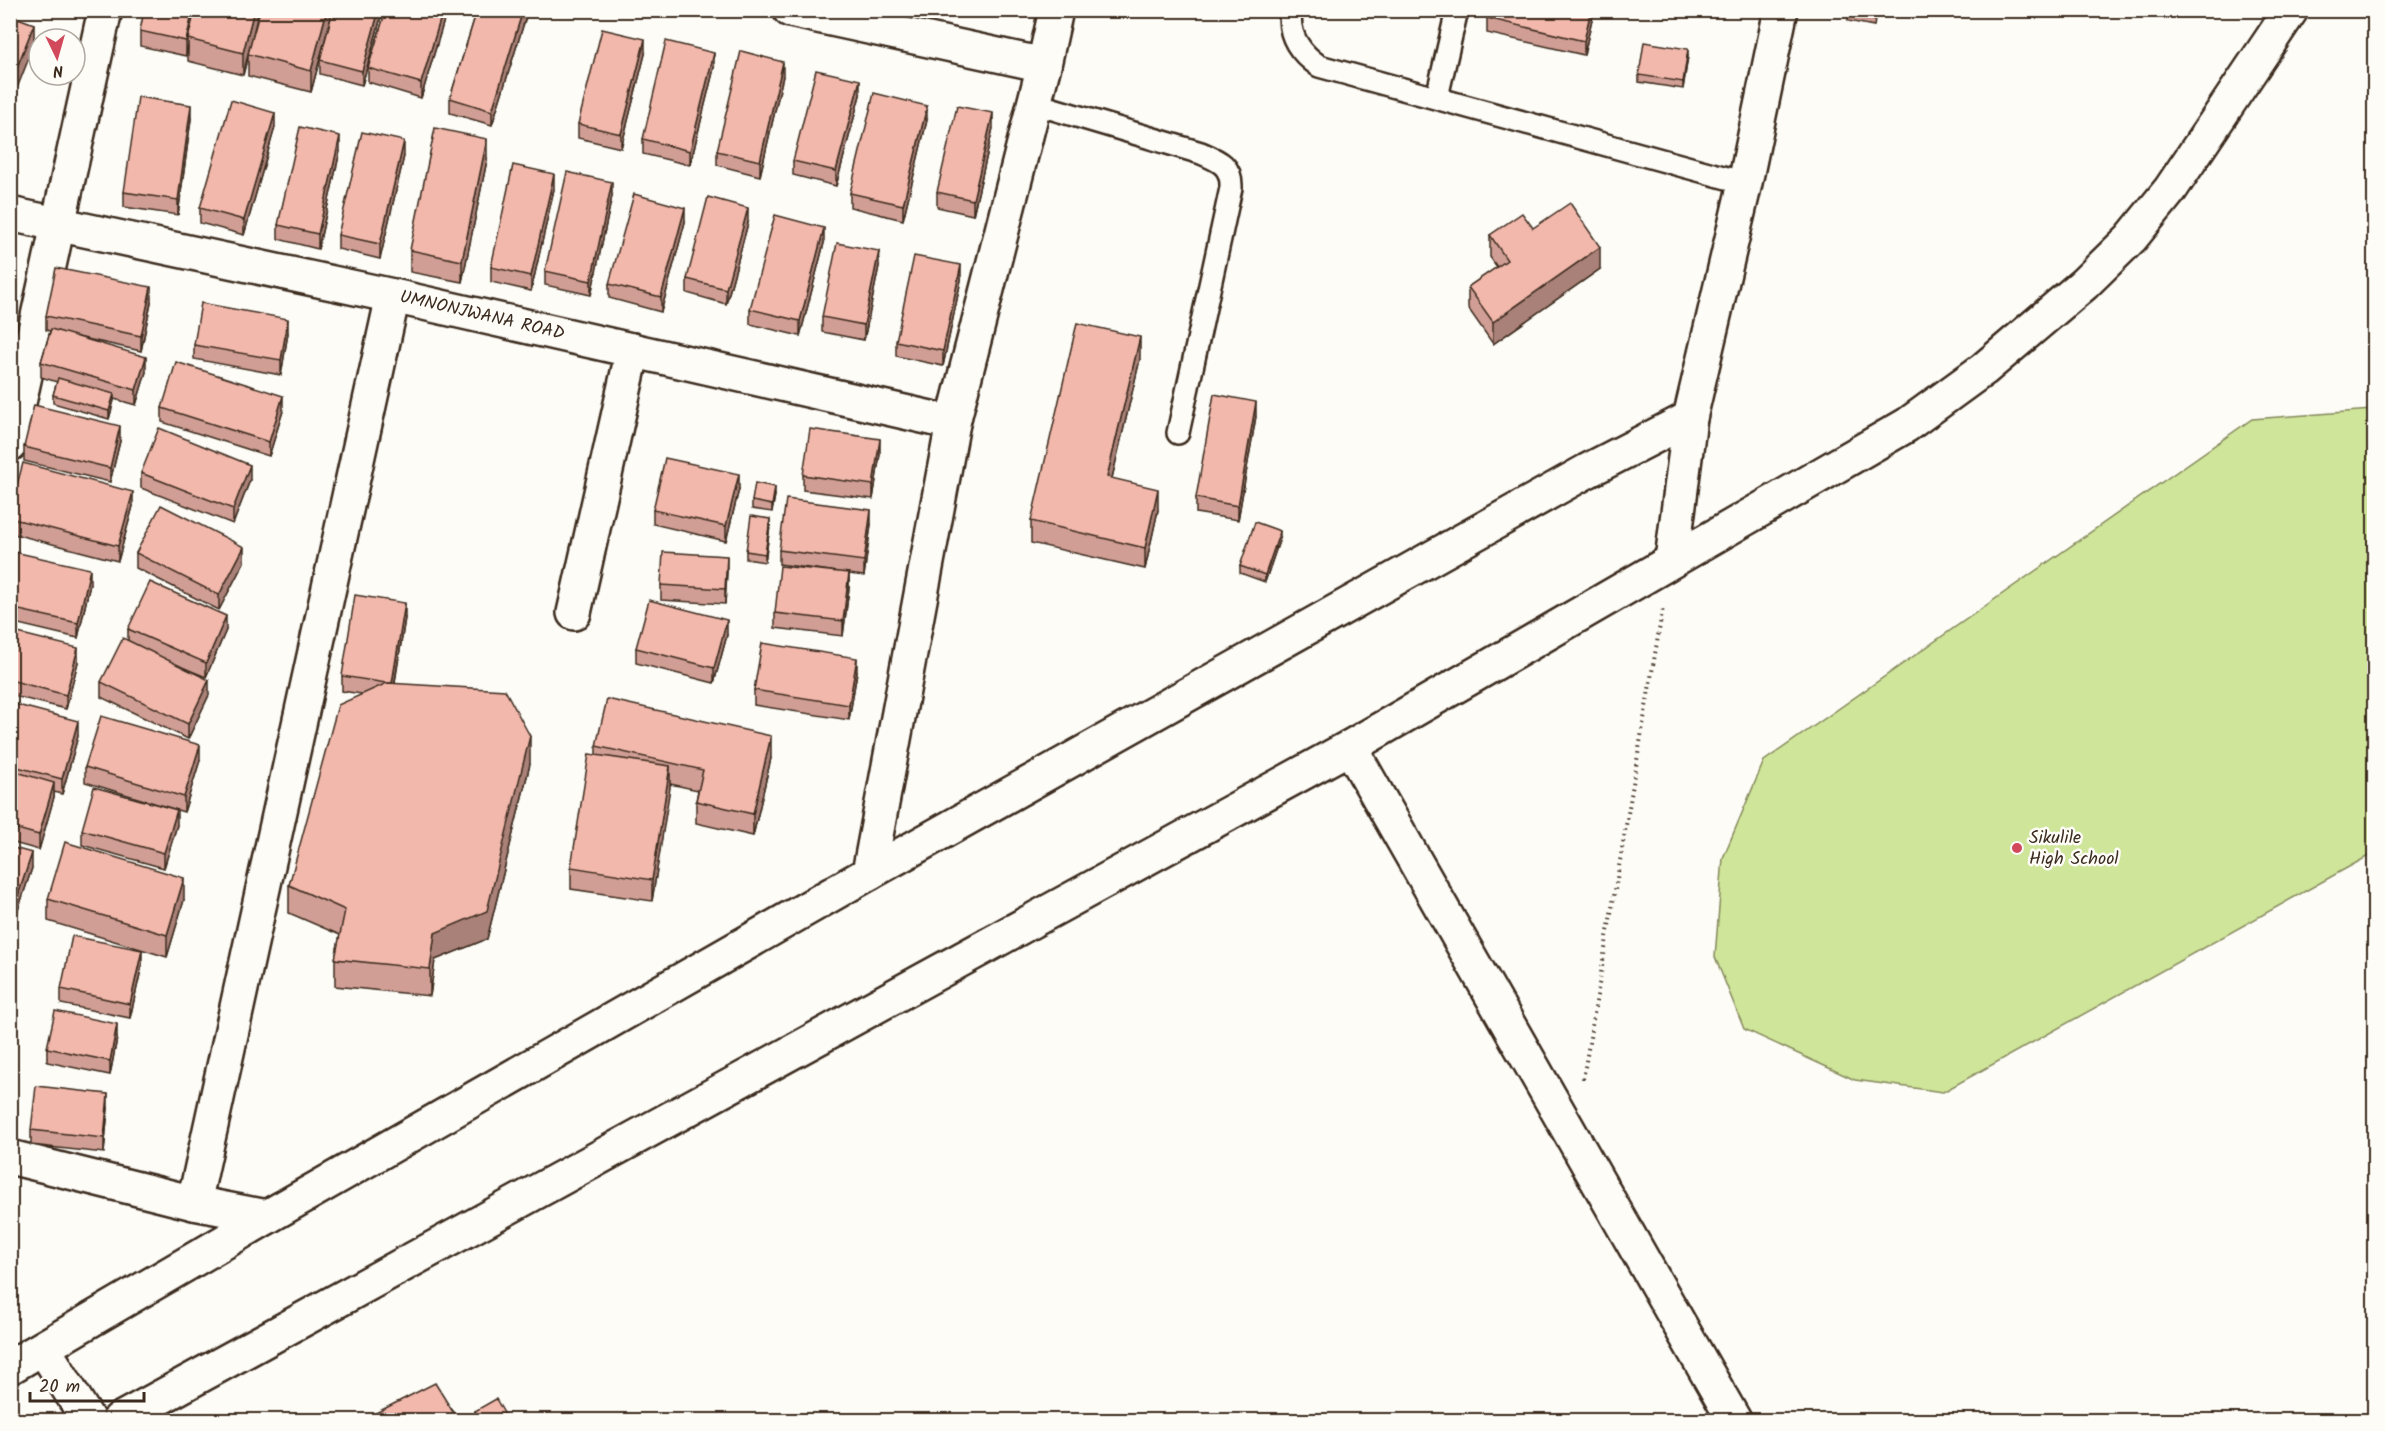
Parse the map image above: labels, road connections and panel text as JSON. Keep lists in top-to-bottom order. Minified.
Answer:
{"streets":{"street":["UMNONJWANA ROAD"]},"places":["Sikulile High School"],"scale_bar":"20 m","north":"bottom"}
